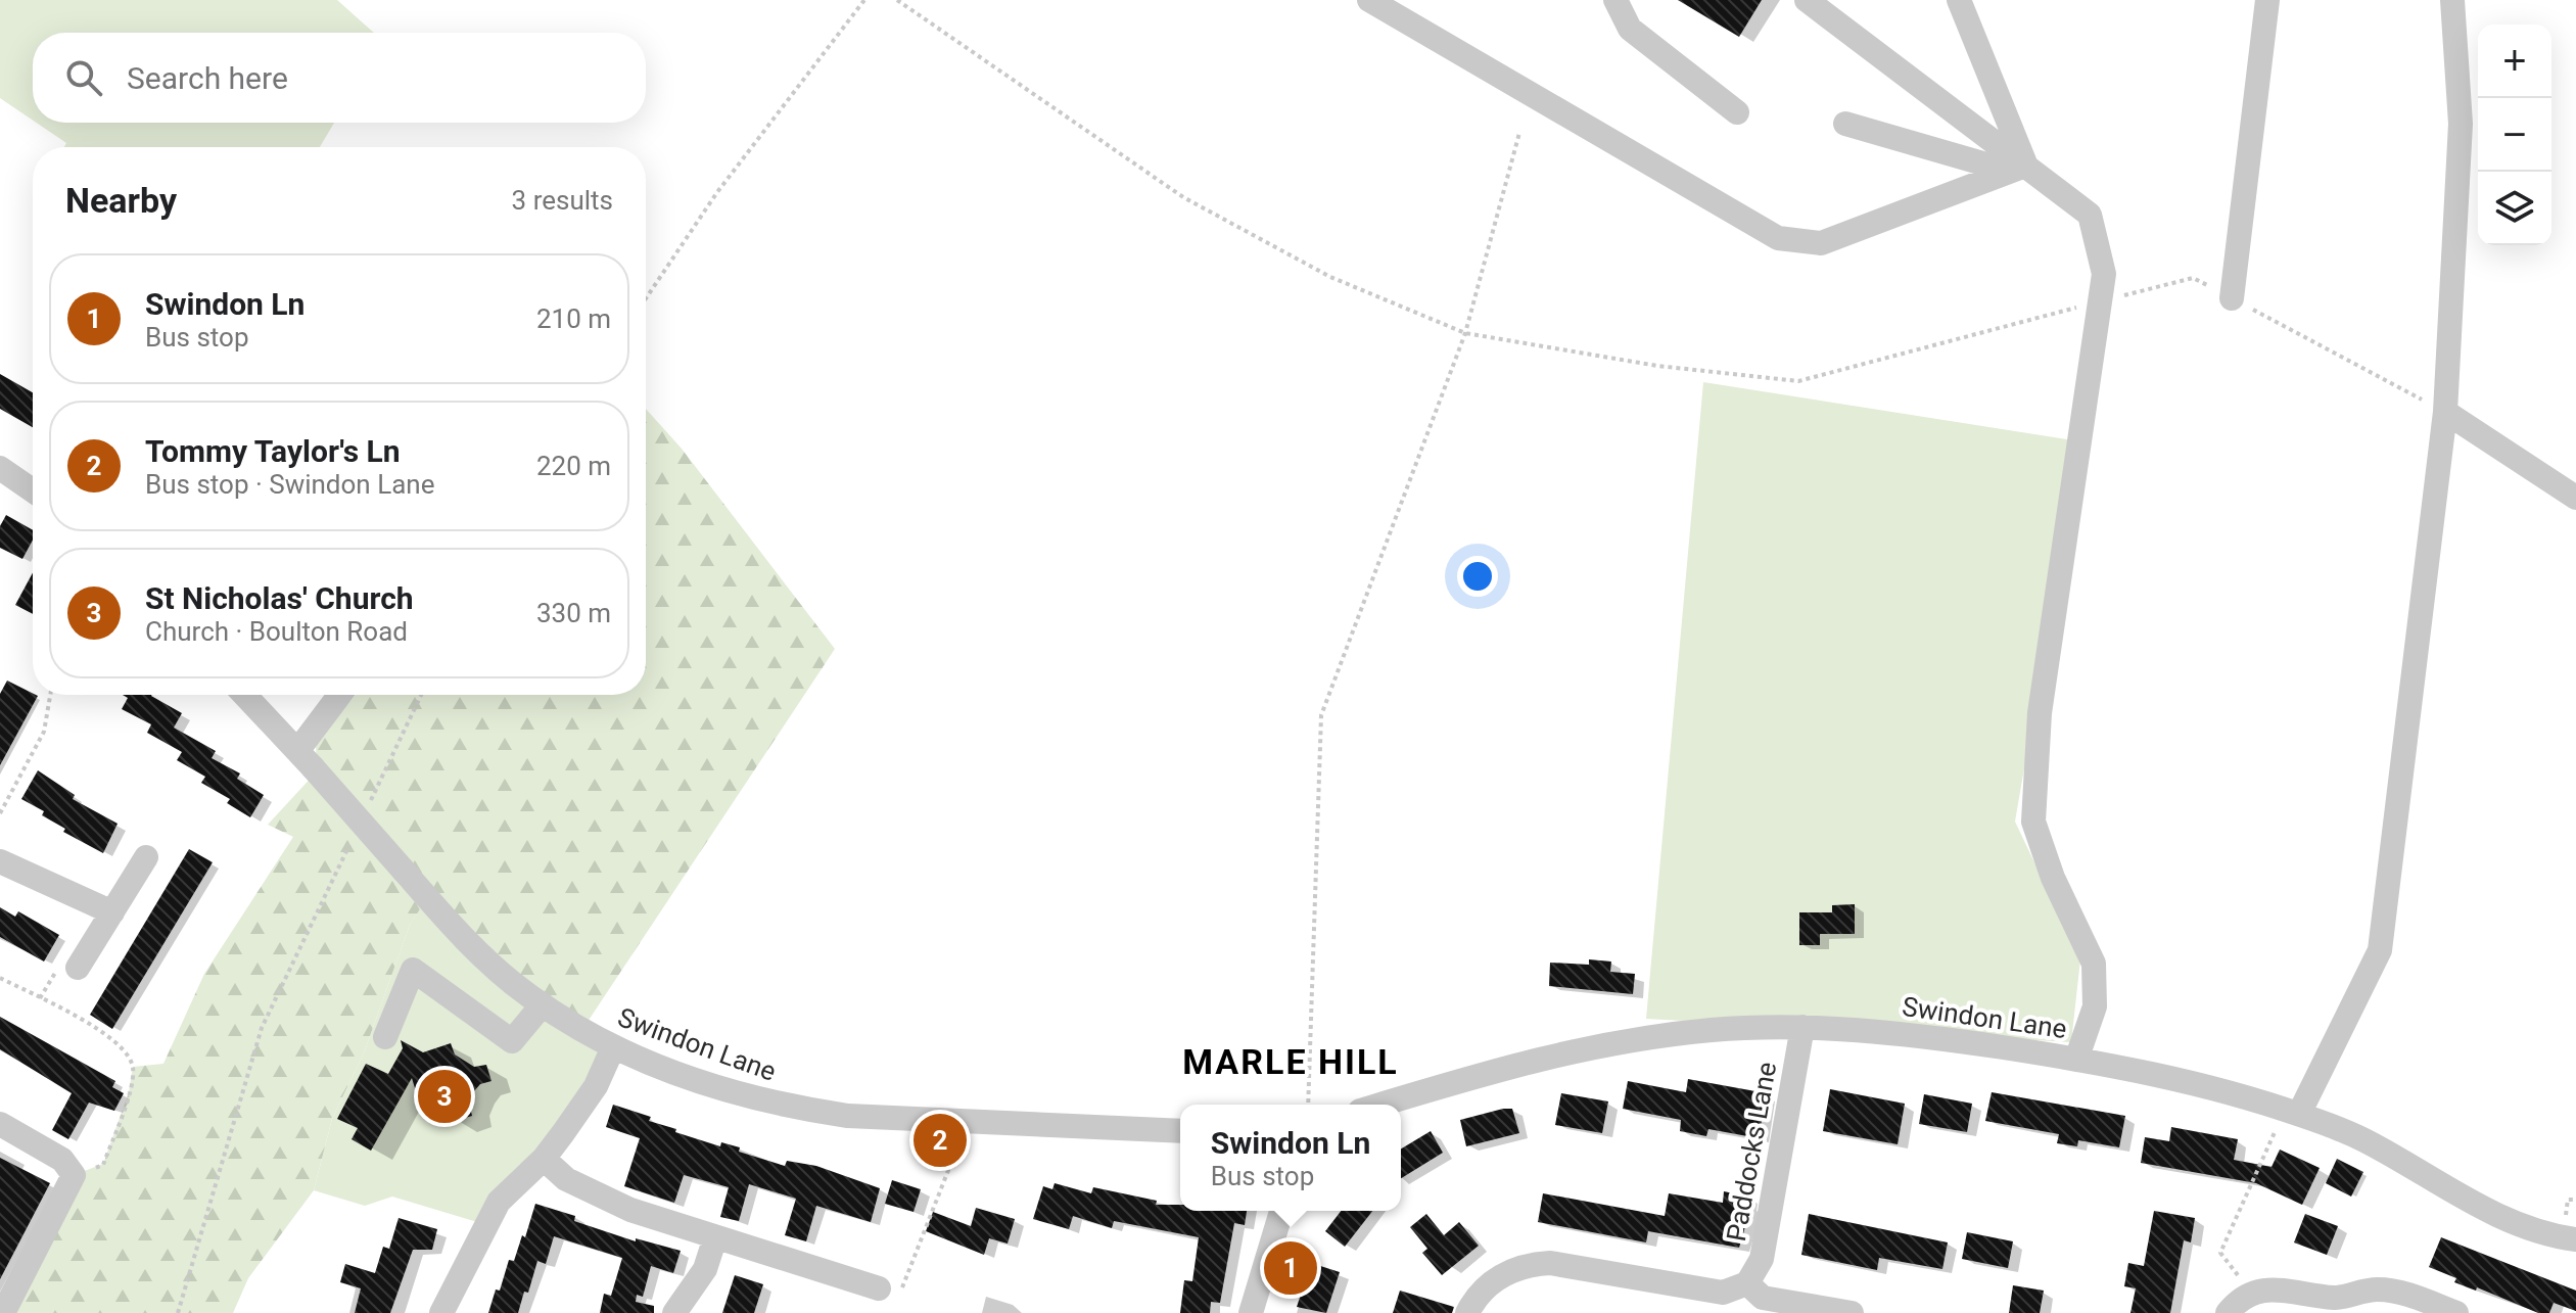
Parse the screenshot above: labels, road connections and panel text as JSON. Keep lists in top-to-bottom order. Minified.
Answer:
{"streets":{"street":["Swindon Lane","Paddocks Lane"]},"crossings":[["Swindon Lane","Paddocks Lane"]],"districts":["MARLE HILL"],"page":{"map_buttons":["+","−"],"search":"Search here","heading":["Nearby","3 results"],"list":[{"mark":"1","name":"Swindon Ln","note":"Bus stop","value":"210 m"},{"mark":"2","name":"Tommy Taylor's Ln","note":"Bus stop · Swindon Lane","value":"220 m"},{"mark":"3","name":"St Nicholas' Church","note":"Church · Boulton Road","value":"330 m"}],"pins":["3","2","1"],"popup":["Swindon Ln","Bus stop"]}}
